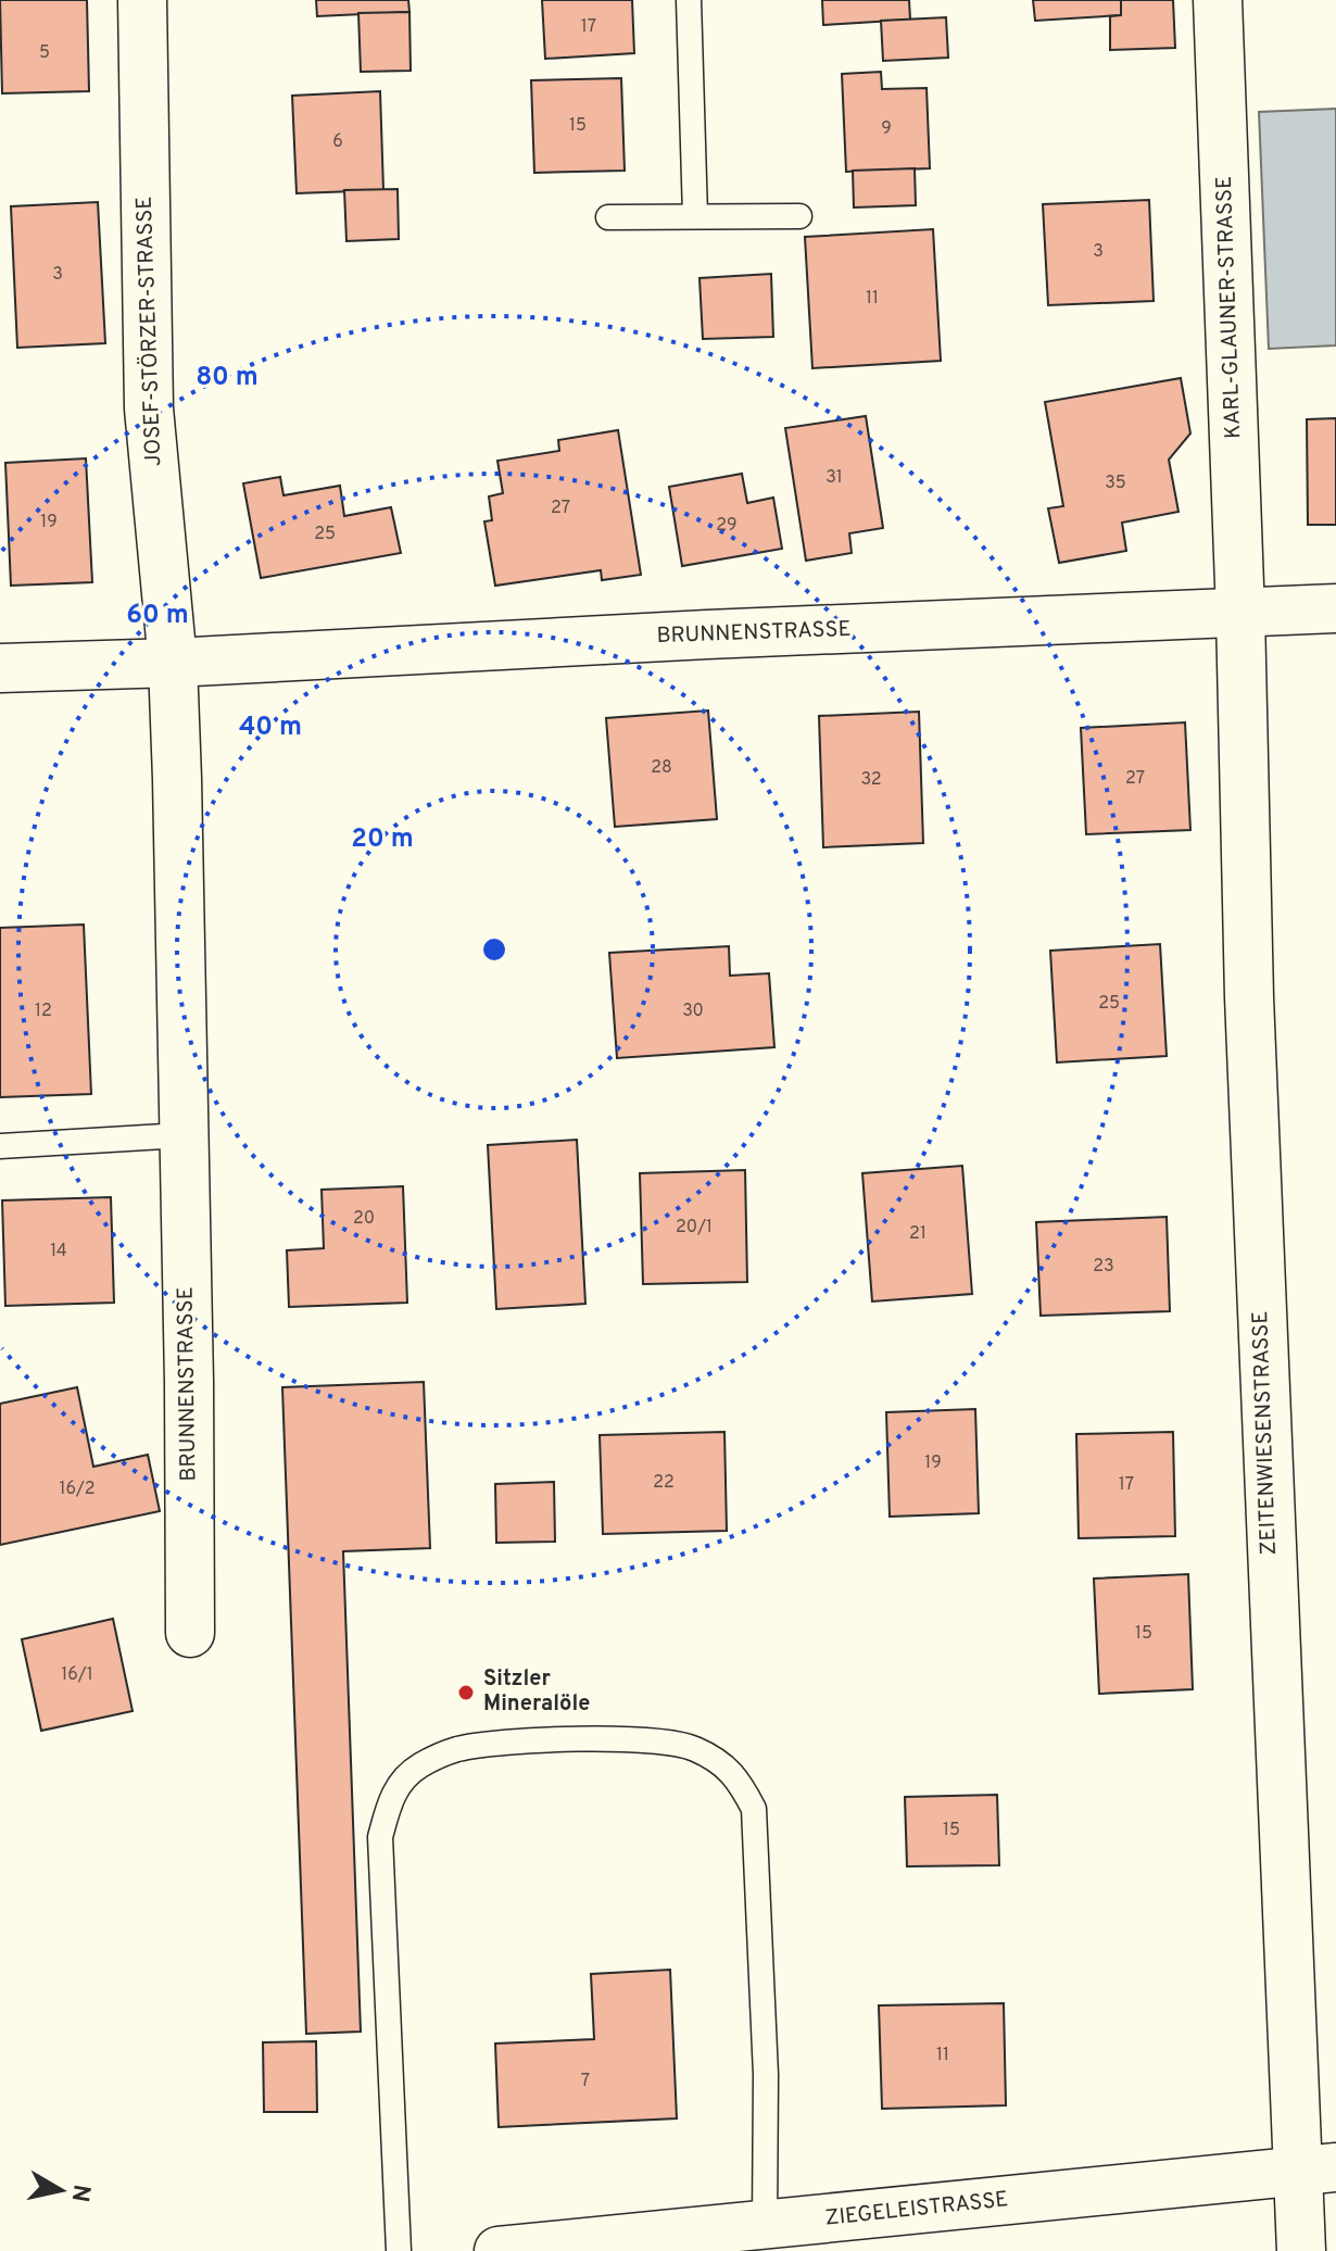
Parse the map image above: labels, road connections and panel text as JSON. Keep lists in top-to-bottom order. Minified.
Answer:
{"streets":{"street":["KARL-GLAUNER-STRASSE","JOSEF-STÖRZER-STRASSE","BRUNNENSTRASSE","ZEITENWIESENSTRASSE","ZIEGELEISTRASSE"]},"crossings":[["KARL-GLAUNER-STRASSE","BRUNNENSTRASSE"],["KARL-GLAUNER-STRASSE","ZEITENWIESENSTRASSE"],["JOSEF-STÖRZER-STRASSE","BRUNNENSTRASSE"],["BRUNNENSTRASSE","ZEITENWIESENSTRASSE"],["ZEITENWIESENSTRASSE","ZIEGELEISTRASSE"]],"places":["Sitzler Mineralöle"],"house_numbers":["17","5","15","9","6","3","3","11","31","35","27","19","29","25","28","27","32","25","12","30","20","20/1","21","14","23","19","22","17","16/2","15","16/1","15","11","7"],"north":"right","rings":["80 m","60 m","40 m","20 m"]}
